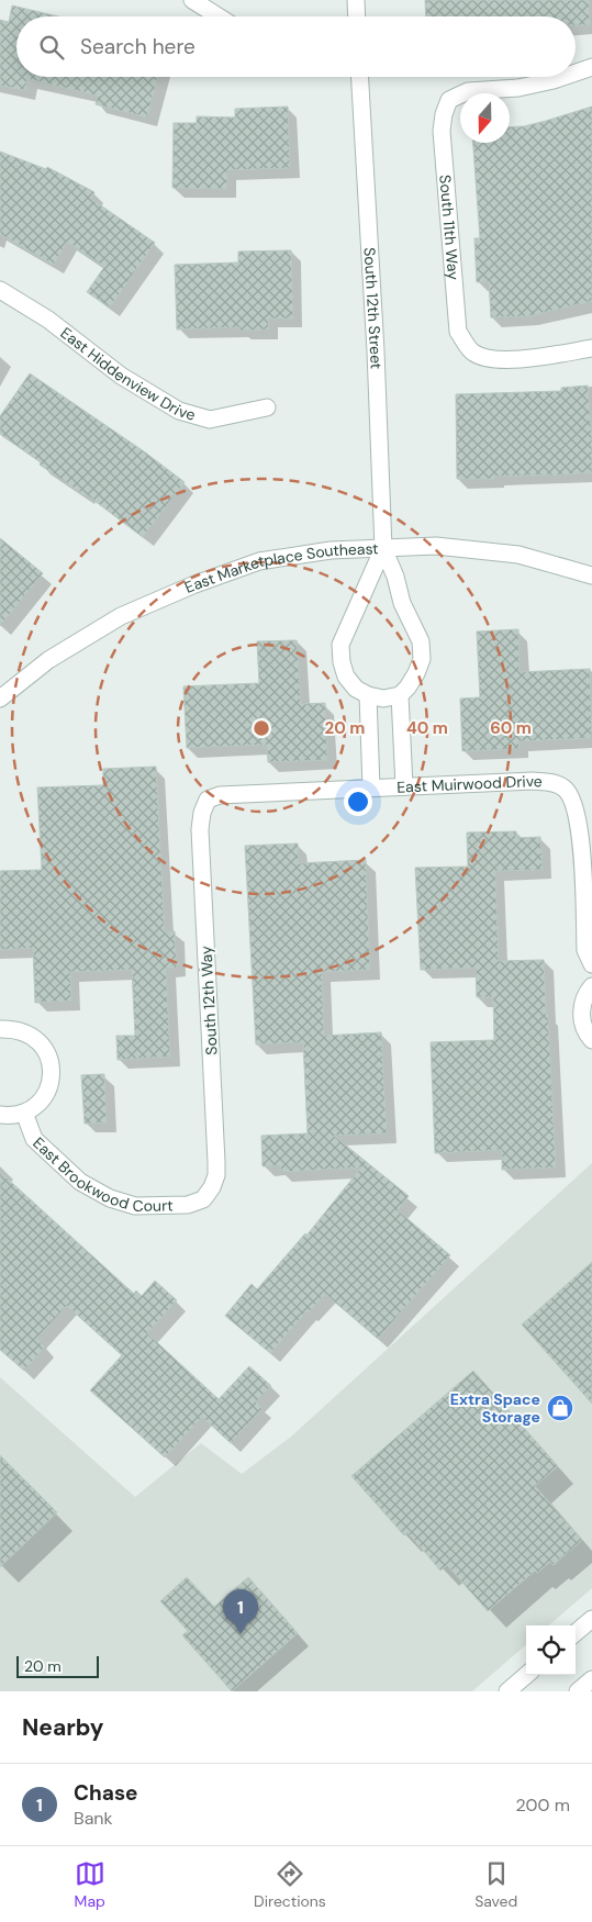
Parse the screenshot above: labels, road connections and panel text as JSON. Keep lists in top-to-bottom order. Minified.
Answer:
{"streets":{"street":["South 11th Way","South 12th Street","East Hiddenview Drive","East Marketplace Southeast","East Muirwood Drive","South 12th Way","East Brookwood Court"]},"crossings":[["South 12th Street","East Marketplace Southeast"],["East Muirwood Drive","South 12th Way"],["South 12th Way","East Brookwood Court"]],"places":{"shop":["Extra Space Storage"]},"scale_bar":"20 m","north":"bottom","page":{"search":"Search here","pins":"1","scale":"20 m","heading":"Nearby","list":[{"mark":"1","name":"Chase","note":"Bank","value":"200 m"}],"nav":["Map","Directions","Saved"]},"rings":["20 m","40 m","60 m"]}
